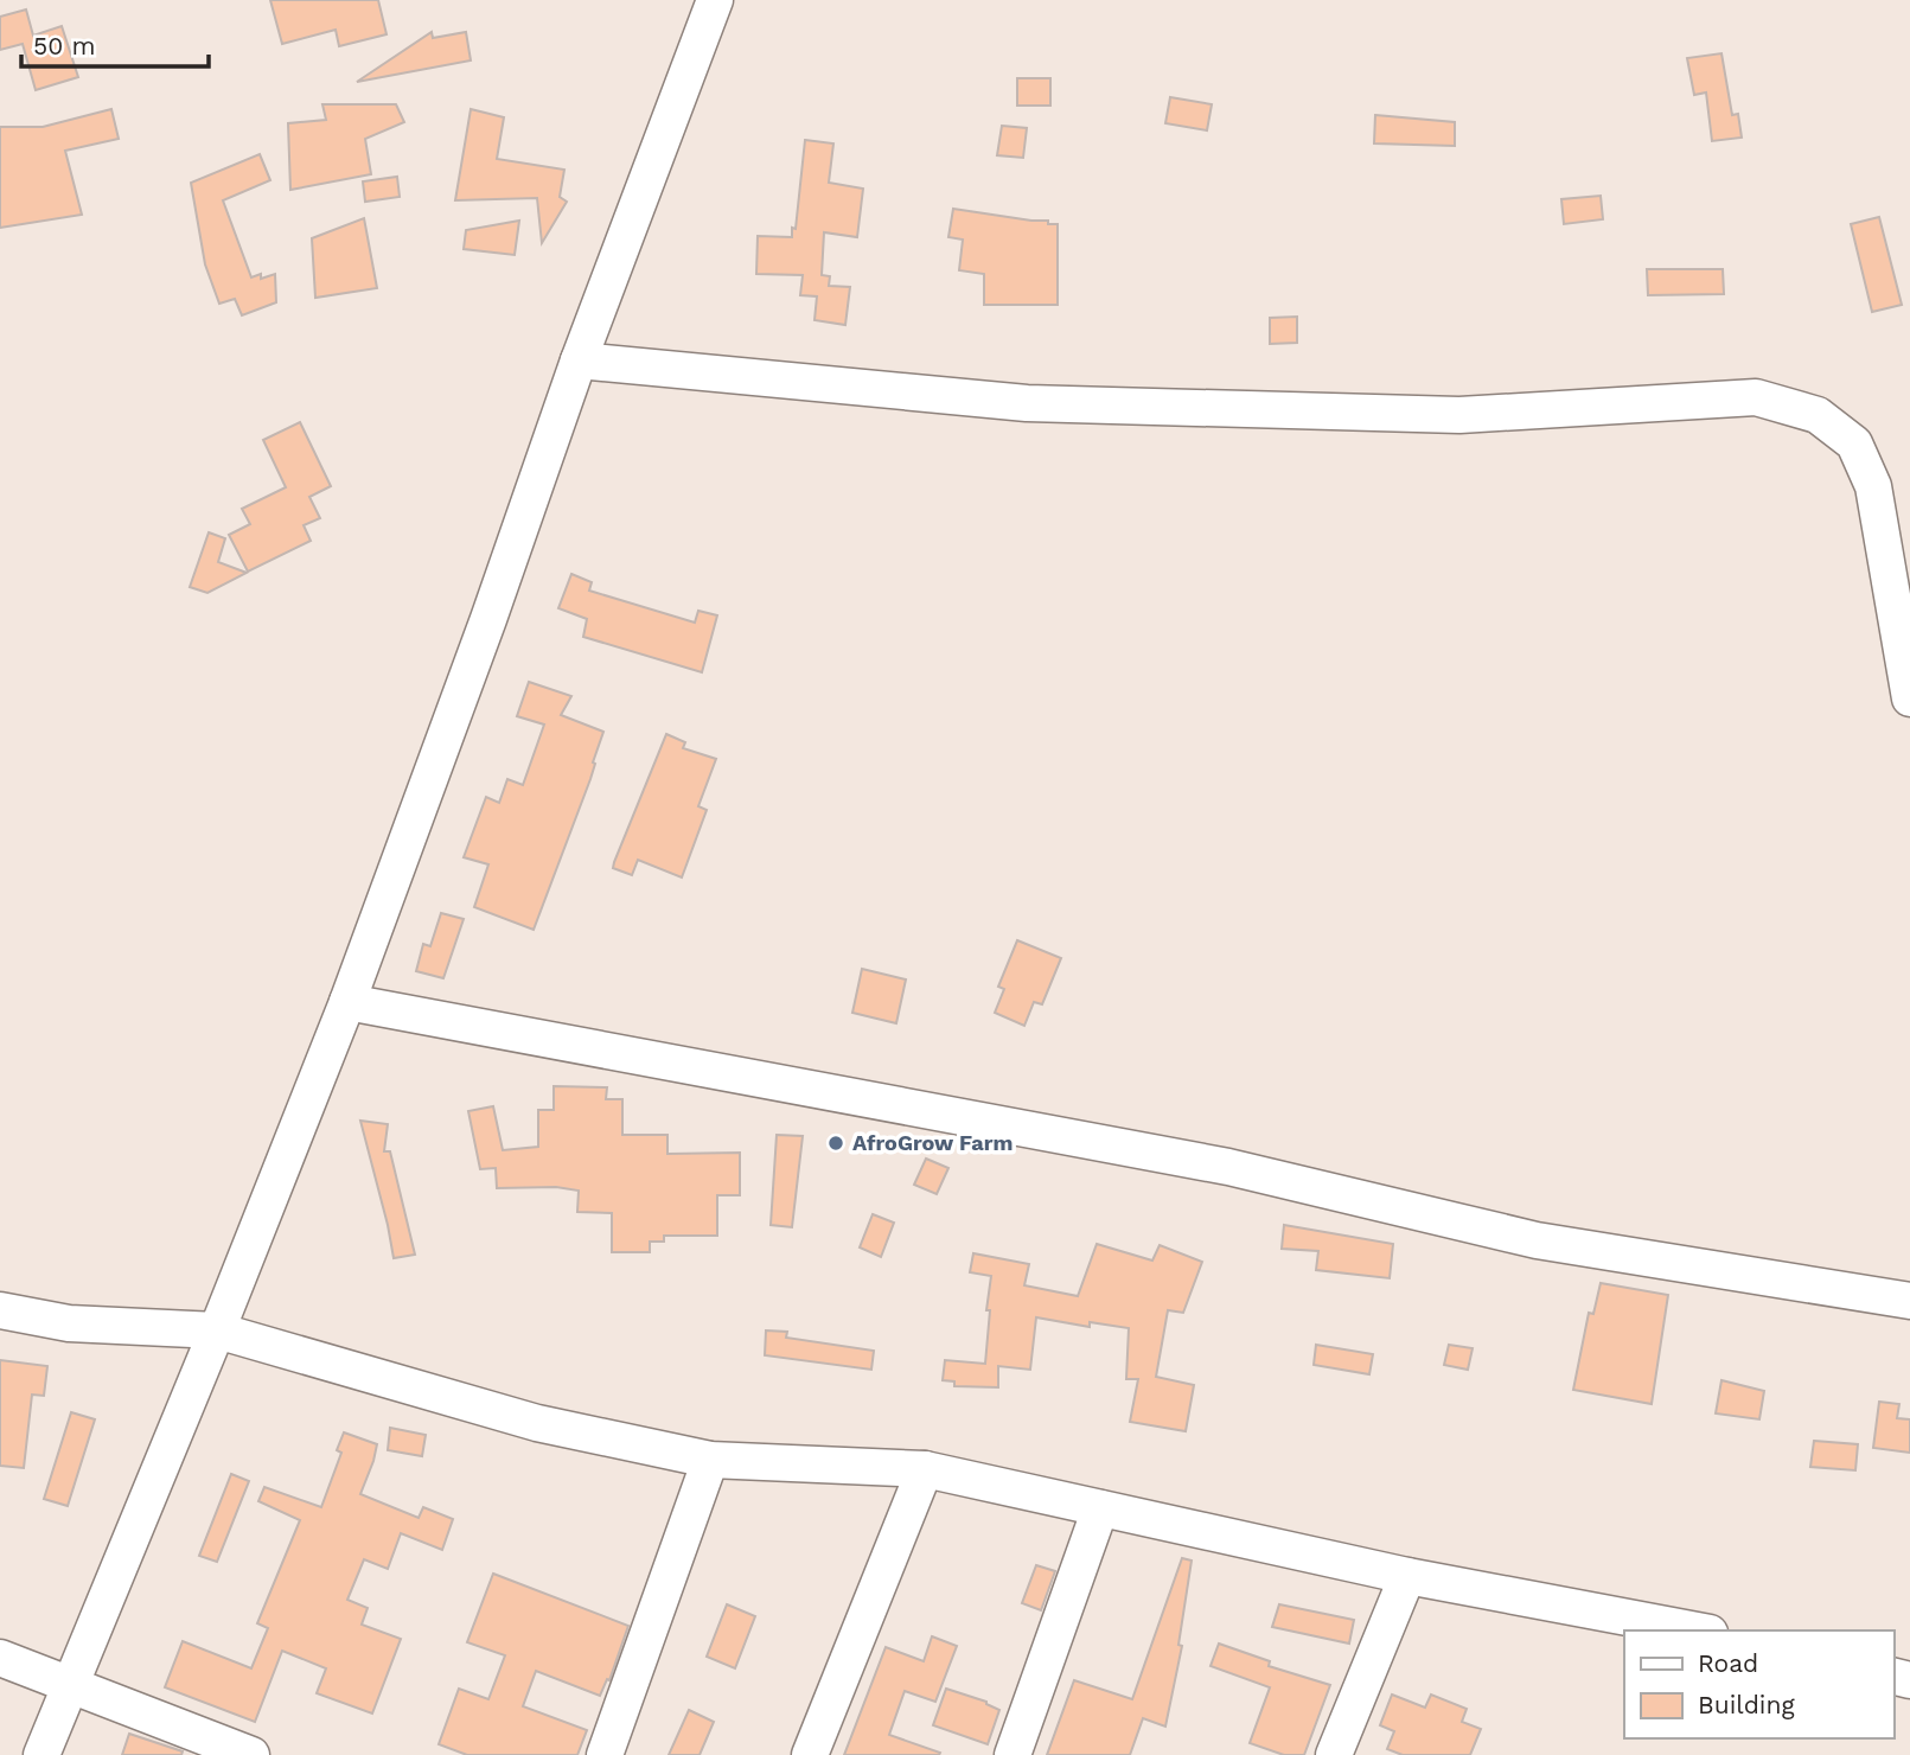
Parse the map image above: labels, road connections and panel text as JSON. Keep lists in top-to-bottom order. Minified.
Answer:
{"places":["AfroGrow Farm"],"legend":["Road","Building"],"scale_bar":"50 m"}
